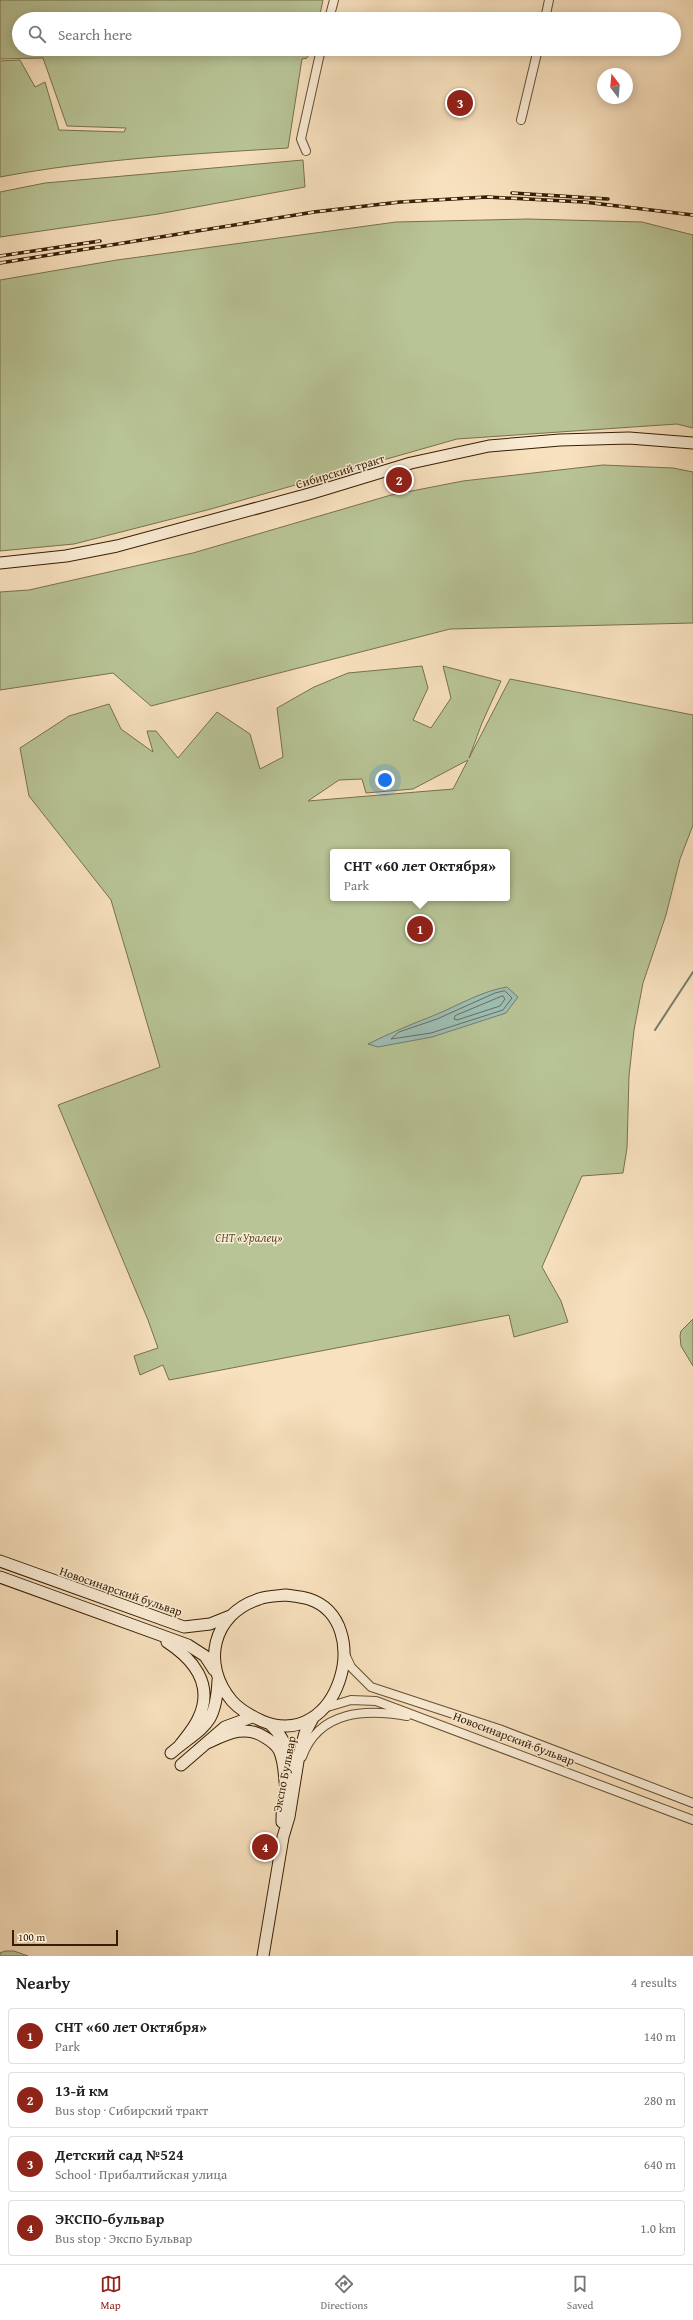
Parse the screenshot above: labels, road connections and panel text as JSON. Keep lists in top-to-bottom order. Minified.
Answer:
{"streets":{"street":["Сибирский тракт","Новосинарский бульвар","Экспо Бульвар"]},"crossings":[["Новосинарский бульвар","Экспо Бульвар"]],"parks":["СНТ «Уралец»"],"scale_bar":"100 m","north":"top","page":{"search":"Search here","pins":["3","2","1","4"],"popup":["СНТ «60 лет Октября»","Park"],"scale":"100 m","heading":["Nearby","4 results"],"list":[{"mark":"1","name":"СНТ «60 лет Октября»","note":"Park","value":"140 m"},{"mark":"2","name":"13-й км","note":"Bus stop · Сибирский тракт","value":"280 m"},{"mark":"3","name":"Детский сад №524","note":"School · Прибалтийская улица","value":"640 m"},{"mark":"4","name":"ЭКСПО-бульвар","note":"Bus stop · Экспо Бульвар","value":"1.0 km"}],"nav":["Map","Directions","Saved"]}}
